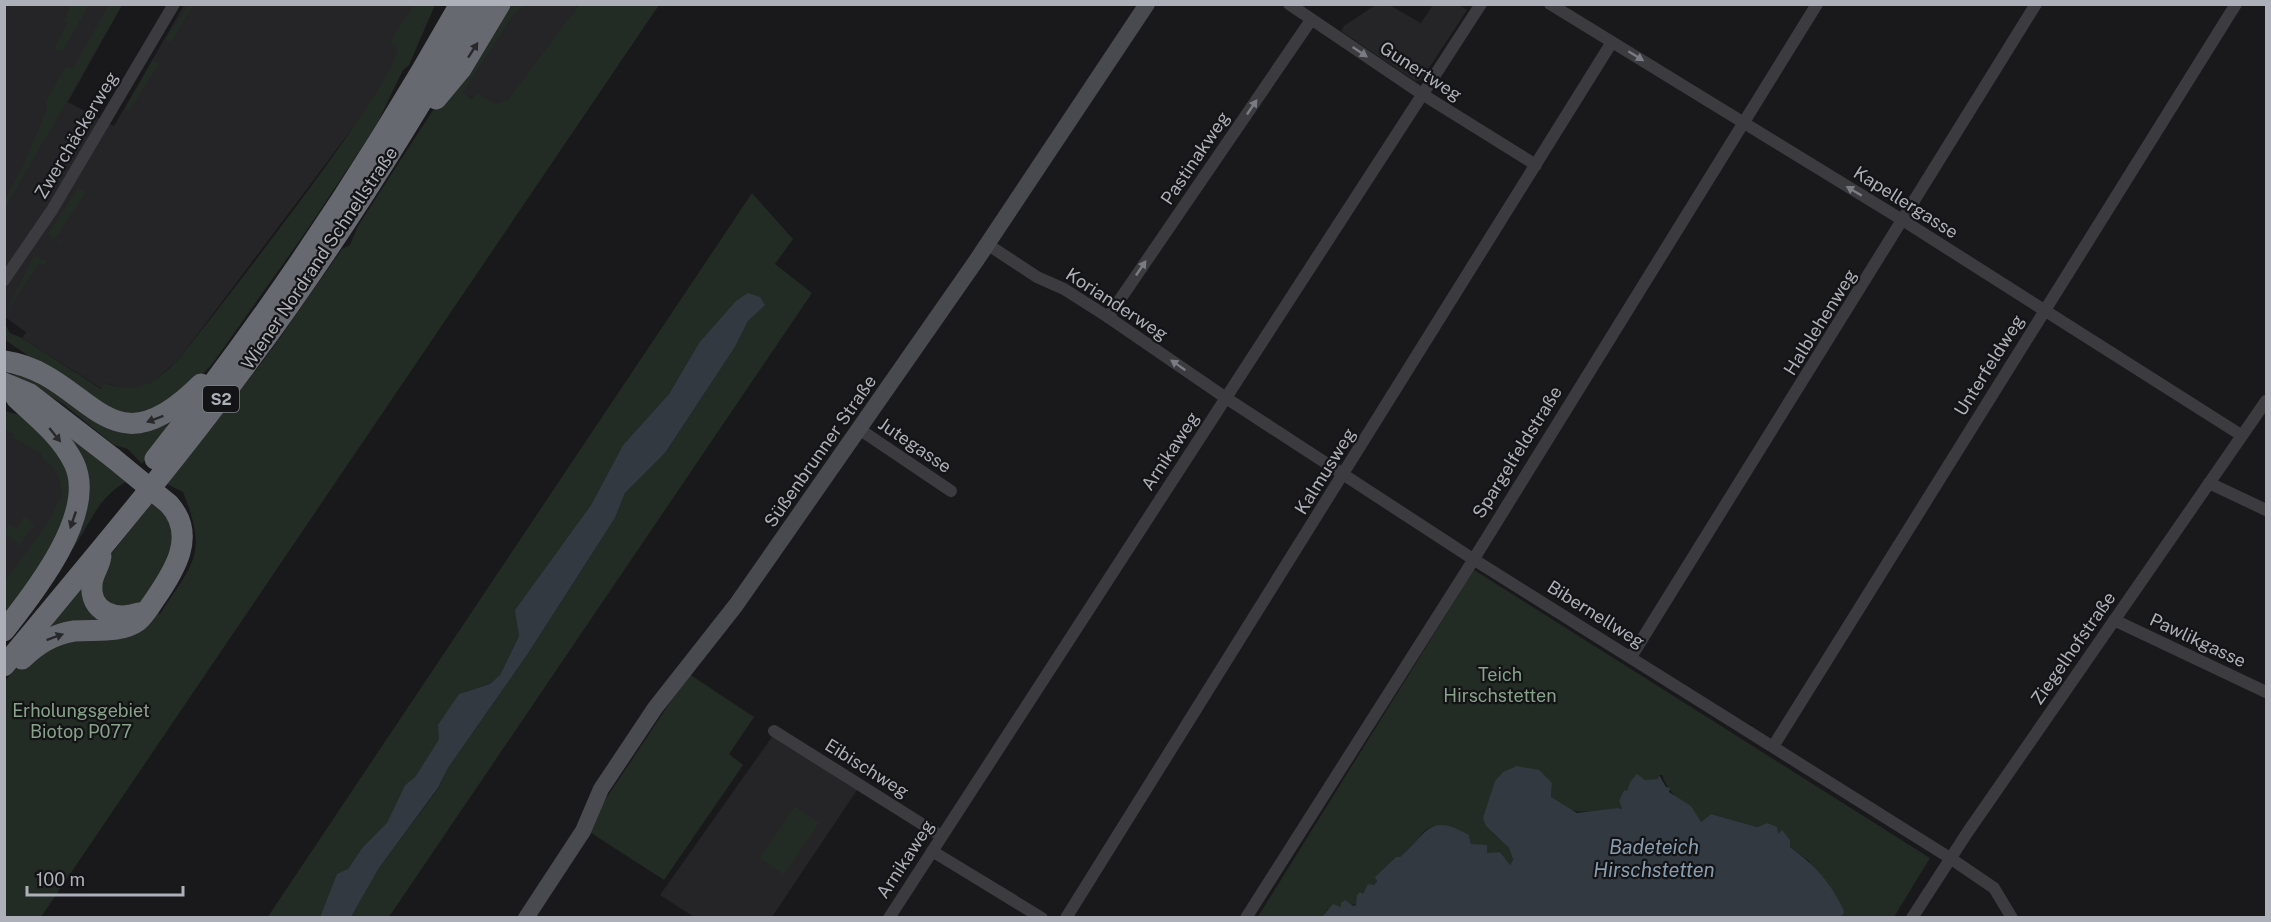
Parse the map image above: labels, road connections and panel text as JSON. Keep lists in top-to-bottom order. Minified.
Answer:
{"streets":{"highway":["Wiener Nordrand Schnellstraße","S2"],"street":["Gunertweg","Zwerchäckerweg","Pastinakweg","Kapellergasse","Korianderweg","Halblehenweg","Unterfeldweg","Jutegasse","Süßenbrunner Straße","Arnikaweg","Spargelfeldstraße","Kalmusweg","Bibernellweg","Pawlikgasse","Ziegelhofstraße","Eibischweg"]},"crossings":[["Gunertweg","Pastinakweg"],["Gunertweg","Arnikaweg"],["Gunertweg","Kalmusweg"],["Pastinakweg","Korianderweg"],["Kapellergasse","Halblehenweg"],["Kapellergasse","Unterfeldweg"],["Kapellergasse","Spargelfeldstraße"],["Kapellergasse","Kalmusweg"],["Kapellergasse","Ziegelhofstraße"],["Korianderweg","Süßenbrunner Straße"],["Korianderweg","Arnikaweg"],["Korianderweg","Bibernellweg"],["Halblehenweg","Bibernellweg"],["Unterfeldweg","Bibernellweg"],["Jutegasse","Süßenbrunner Straße"],["Arnikaweg","Bibernellweg"],["Arnikaweg","Eibischweg"],["Spargelfeldstraße","Bibernellweg"],["Kalmusweg","Bibernellweg"],["Bibernellweg","Ziegelhofstraße"],["Pawlikgasse","Ziegelhofstraße"]],"one_way":["Gunertweg","Pastinakweg","Korianderweg"],"water":["Badeteich Hirschstetten"],"parks":["Teich Hirschstetten","Erholungsgebiet Biotop P077"],"scale_bar":"100 m"}
